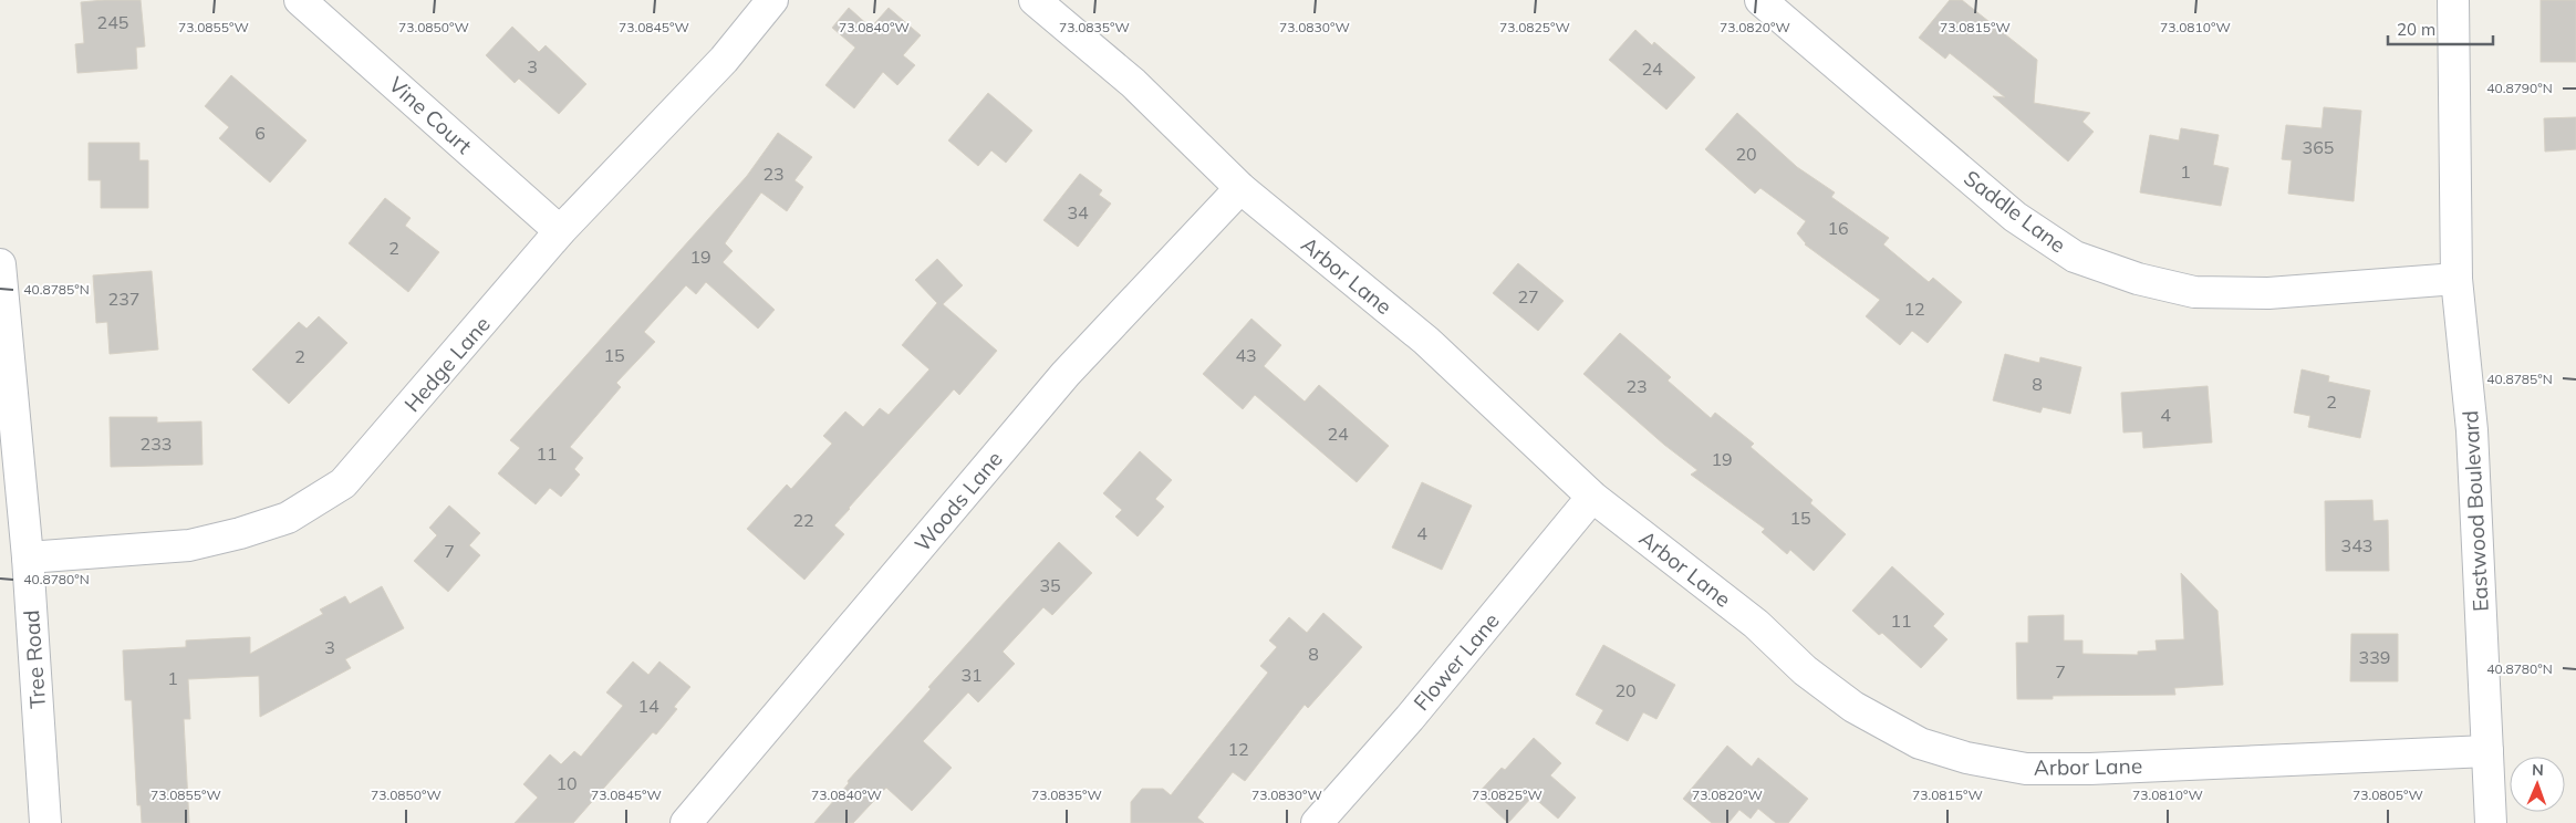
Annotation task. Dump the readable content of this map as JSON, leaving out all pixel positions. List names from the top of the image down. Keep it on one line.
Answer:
{"streets":{"street":["Vine Court","Saddle Lane","Arbor Lane","Hedge Lane","Woods Lane","Eastwood Boulevard","Tree Road","Flower Lane"]},"crossings":[["Vine Court","Hedge Lane"],["Saddle Lane","Eastwood Boulevard"],["Arbor Lane","Woods Lane"],["Arbor Lane","Eastwood Boulevard"],["Arbor Lane","Flower Lane"],["Hedge Lane","Tree Road"]],"house_numbers":["245","3","24","6","365","20","1","23","34","16","2","19","27","237","12","15","43","2","8","23","2","4","24","233","11","19","15","22","4","343","7","35","11","3","8","339","7","31","1","20","14","12","10"],"scale_bar":"20 m","north":"top","coordinates":["73.0855°W","73.0850°W","73.0845°W","73.0840°W","73.0835°W","73.0830°W","73.0825°W","73.0820°W","73.0815°W","73.0810°W","40.8790°N","40.8785°N","40.8780°N","73.0805°W"]}
